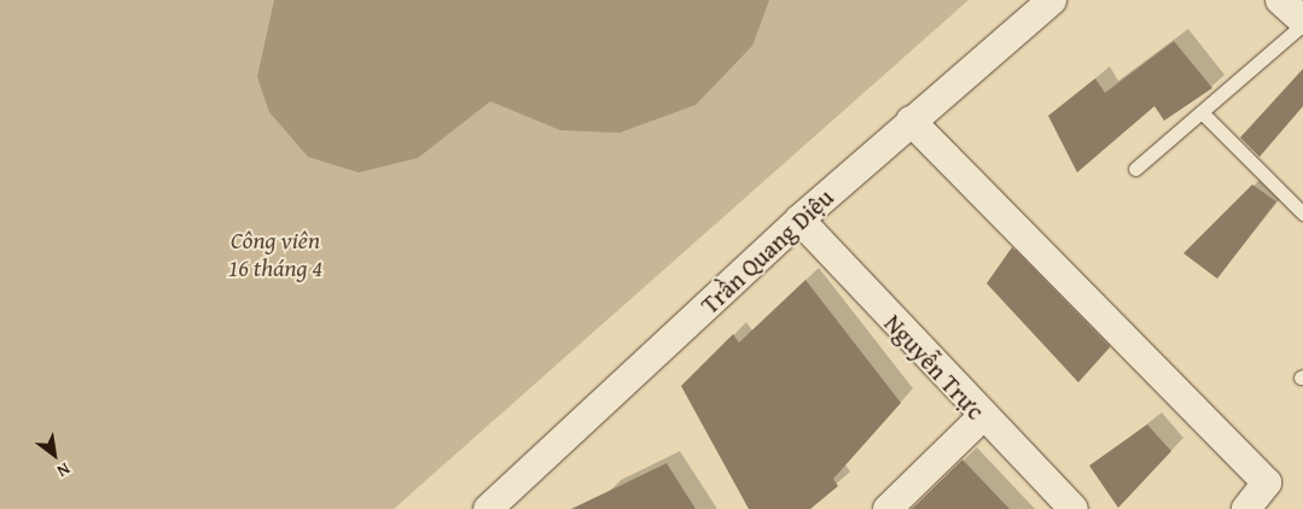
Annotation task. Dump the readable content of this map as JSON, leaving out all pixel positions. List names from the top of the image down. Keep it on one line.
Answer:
{"streets":{"street":["Trần Quang Diệu","Nguyễn Trực"]},"crossings":[["Trần Quang Diệu","Nguyễn Trực"]],"parks":["Công viên 16 tháng 4"],"north":"bottom right"}
